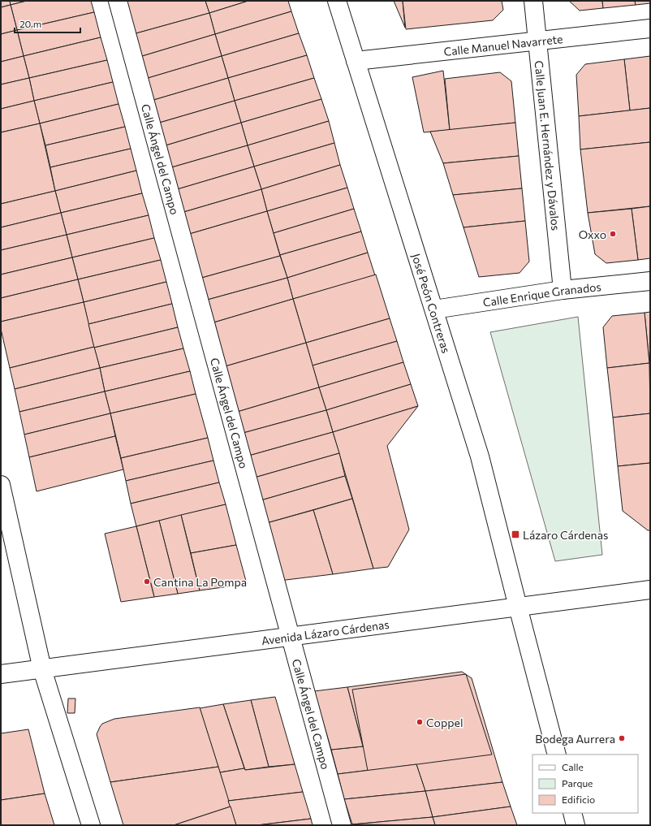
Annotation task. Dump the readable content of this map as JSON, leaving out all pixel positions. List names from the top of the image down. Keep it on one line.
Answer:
{"streets":{"street":["Calle Manuel Navarrete","Calle Juan E. Hernández y Dávalos","Calle Ángel del Campo","Calle Enrique Granados","José Peón Contreras","Avenida Lázaro Cárdenas"]},"crossings":[["Calle Manuel Navarrete","Calle Juan E. Hernández y Dávalos"],["Calle Manuel Navarrete","José Peón Contreras"],["Calle Juan E. Hernández y Dávalos","Calle Enrique Granados"],["Calle Ángel del Campo","Avenida Lázaro Cárdenas"],["Calle Enrique Granados","José Peón Contreras"],["José Peón Contreras","Avenida Lázaro Cárdenas"]],"places":{"other":["Oxxo","Cantina La Pompa","Coppel","Bodega Aurrera"],"transit":["Lázaro Cárdenas"]},"legend":["Calle","Parque","Edificio"],"scale_bar":"20 m"}
